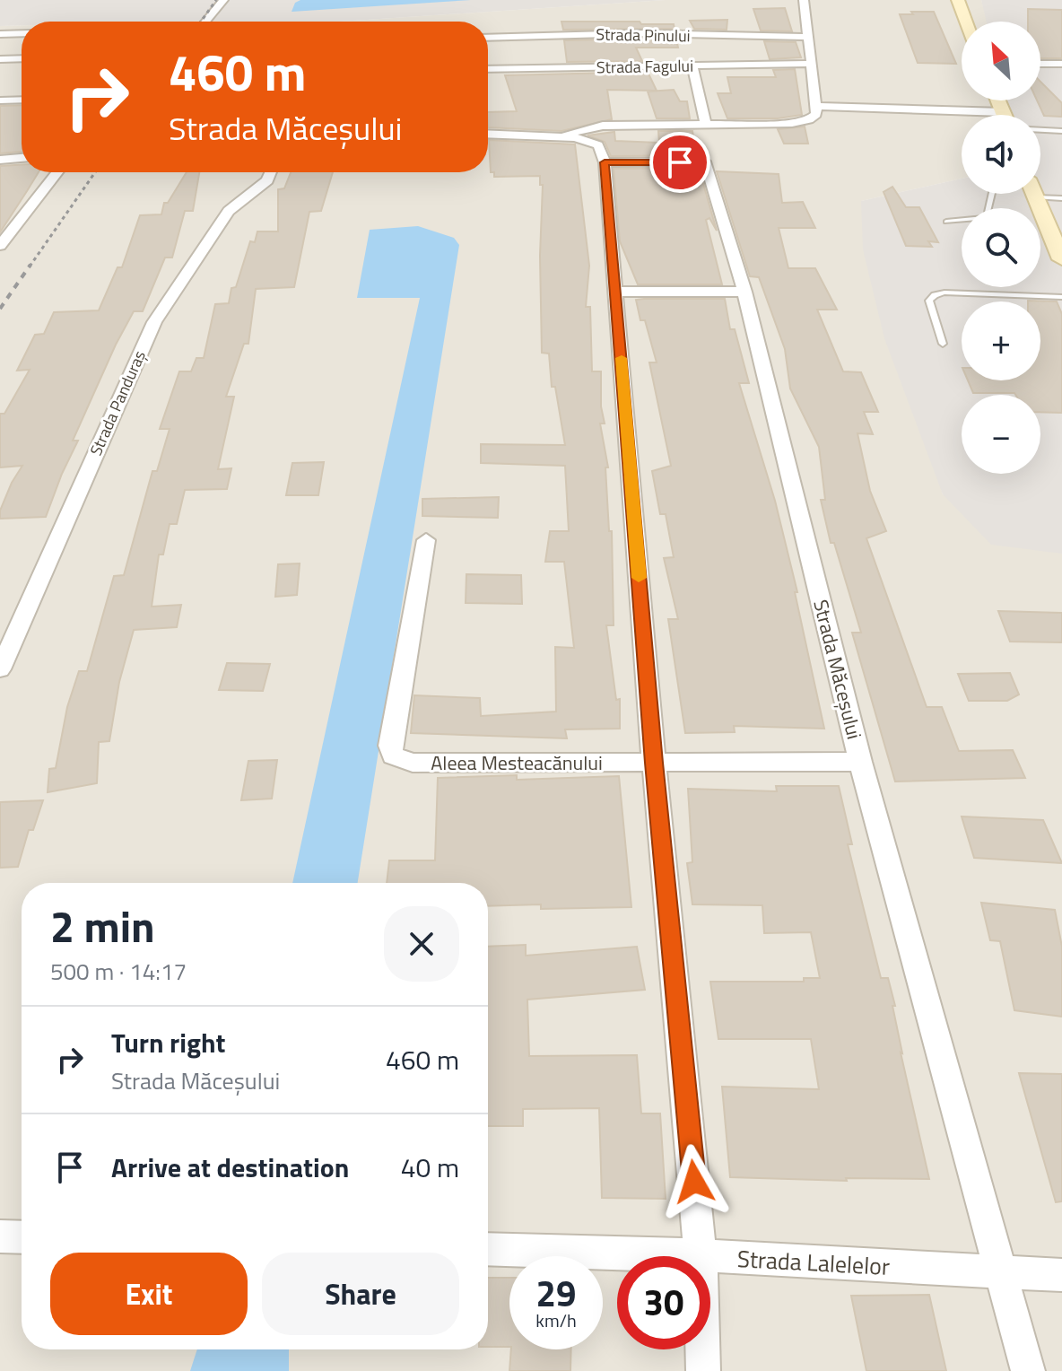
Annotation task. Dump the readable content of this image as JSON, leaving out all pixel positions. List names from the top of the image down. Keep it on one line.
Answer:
{"streets":{"street":["Strada Pinului","Strada Fagului","Strada Panduraș","Strada Măceșului","Aleea Mesteacănului","Strada Lalelelor"]},"crossings":[["Strada Măceșului","Aleea Mesteacănului"],["Strada Măceșului","Strada Lalelelor"]],"north":"top left","page":{"map_buttons":["+","−"],"turn":["460 m","Strada Măceșului"],"heading":["2 min","500 m · 14:17"],"list":[{"name":"Turn right","note":"Strada Măceșului","value":"460 m"},{"name":"Arrive at destination","value":"40 m"}],"buttons":["Exit","Share"],"speed":"29 km/h","limit":"30"}}
